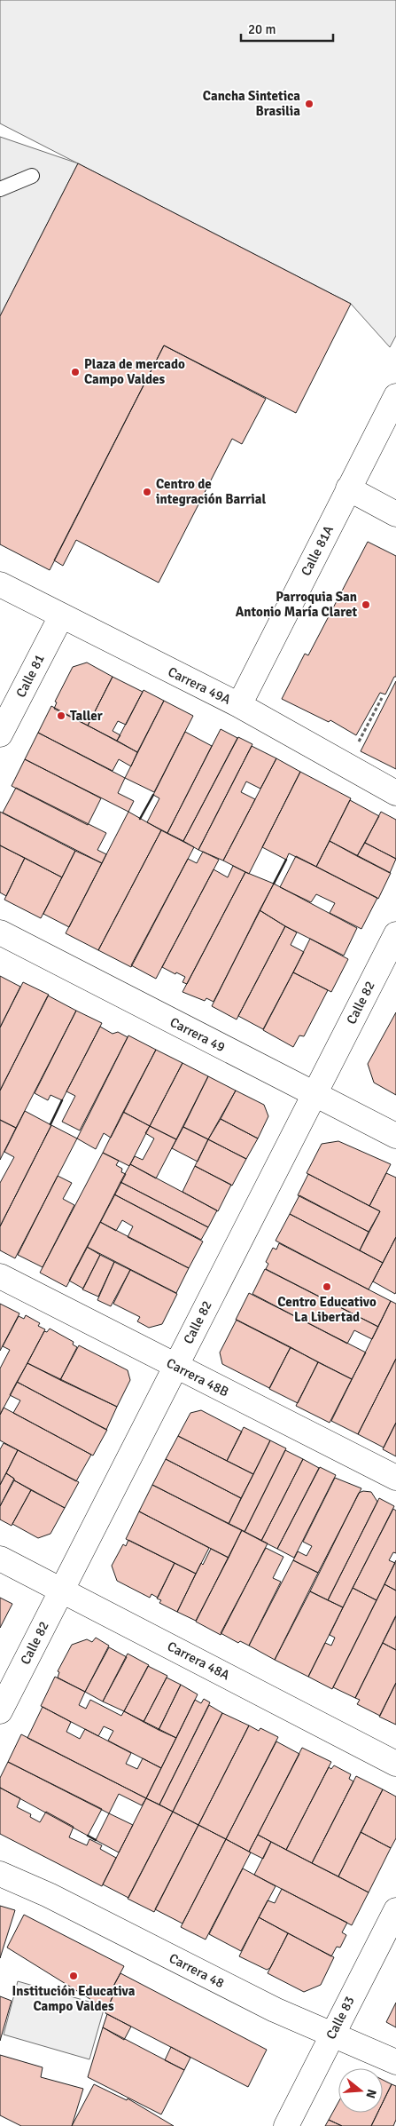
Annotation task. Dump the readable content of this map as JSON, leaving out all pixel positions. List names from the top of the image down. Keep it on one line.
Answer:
{"streets":{"street":["Calle 81A","Calle 81","Carrera 49A","Calle 82","Carrera 49","Carrera 48B","Carrera 48A","Carrera 48","Calle 83"]},"crossings":[["Calle 81A","Carrera 49A"],["Calle 81","Carrera 49A"],["Calle 82","Carrera 49"],["Calle 82","Carrera 48B"],["Calle 82","Carrera 48A"],["Carrera 48","Calle 83"]],"places":["Cancha Sintetica Brasilia","Plaza de mercado Campo Valdes","Centro de integración Barrial","Parroquia San Antonio María Claret","Taller","Centro Educativo La Libertad","Institución Educativa Campo Valdes"],"scale_bar":"20 m","north":"right"}
